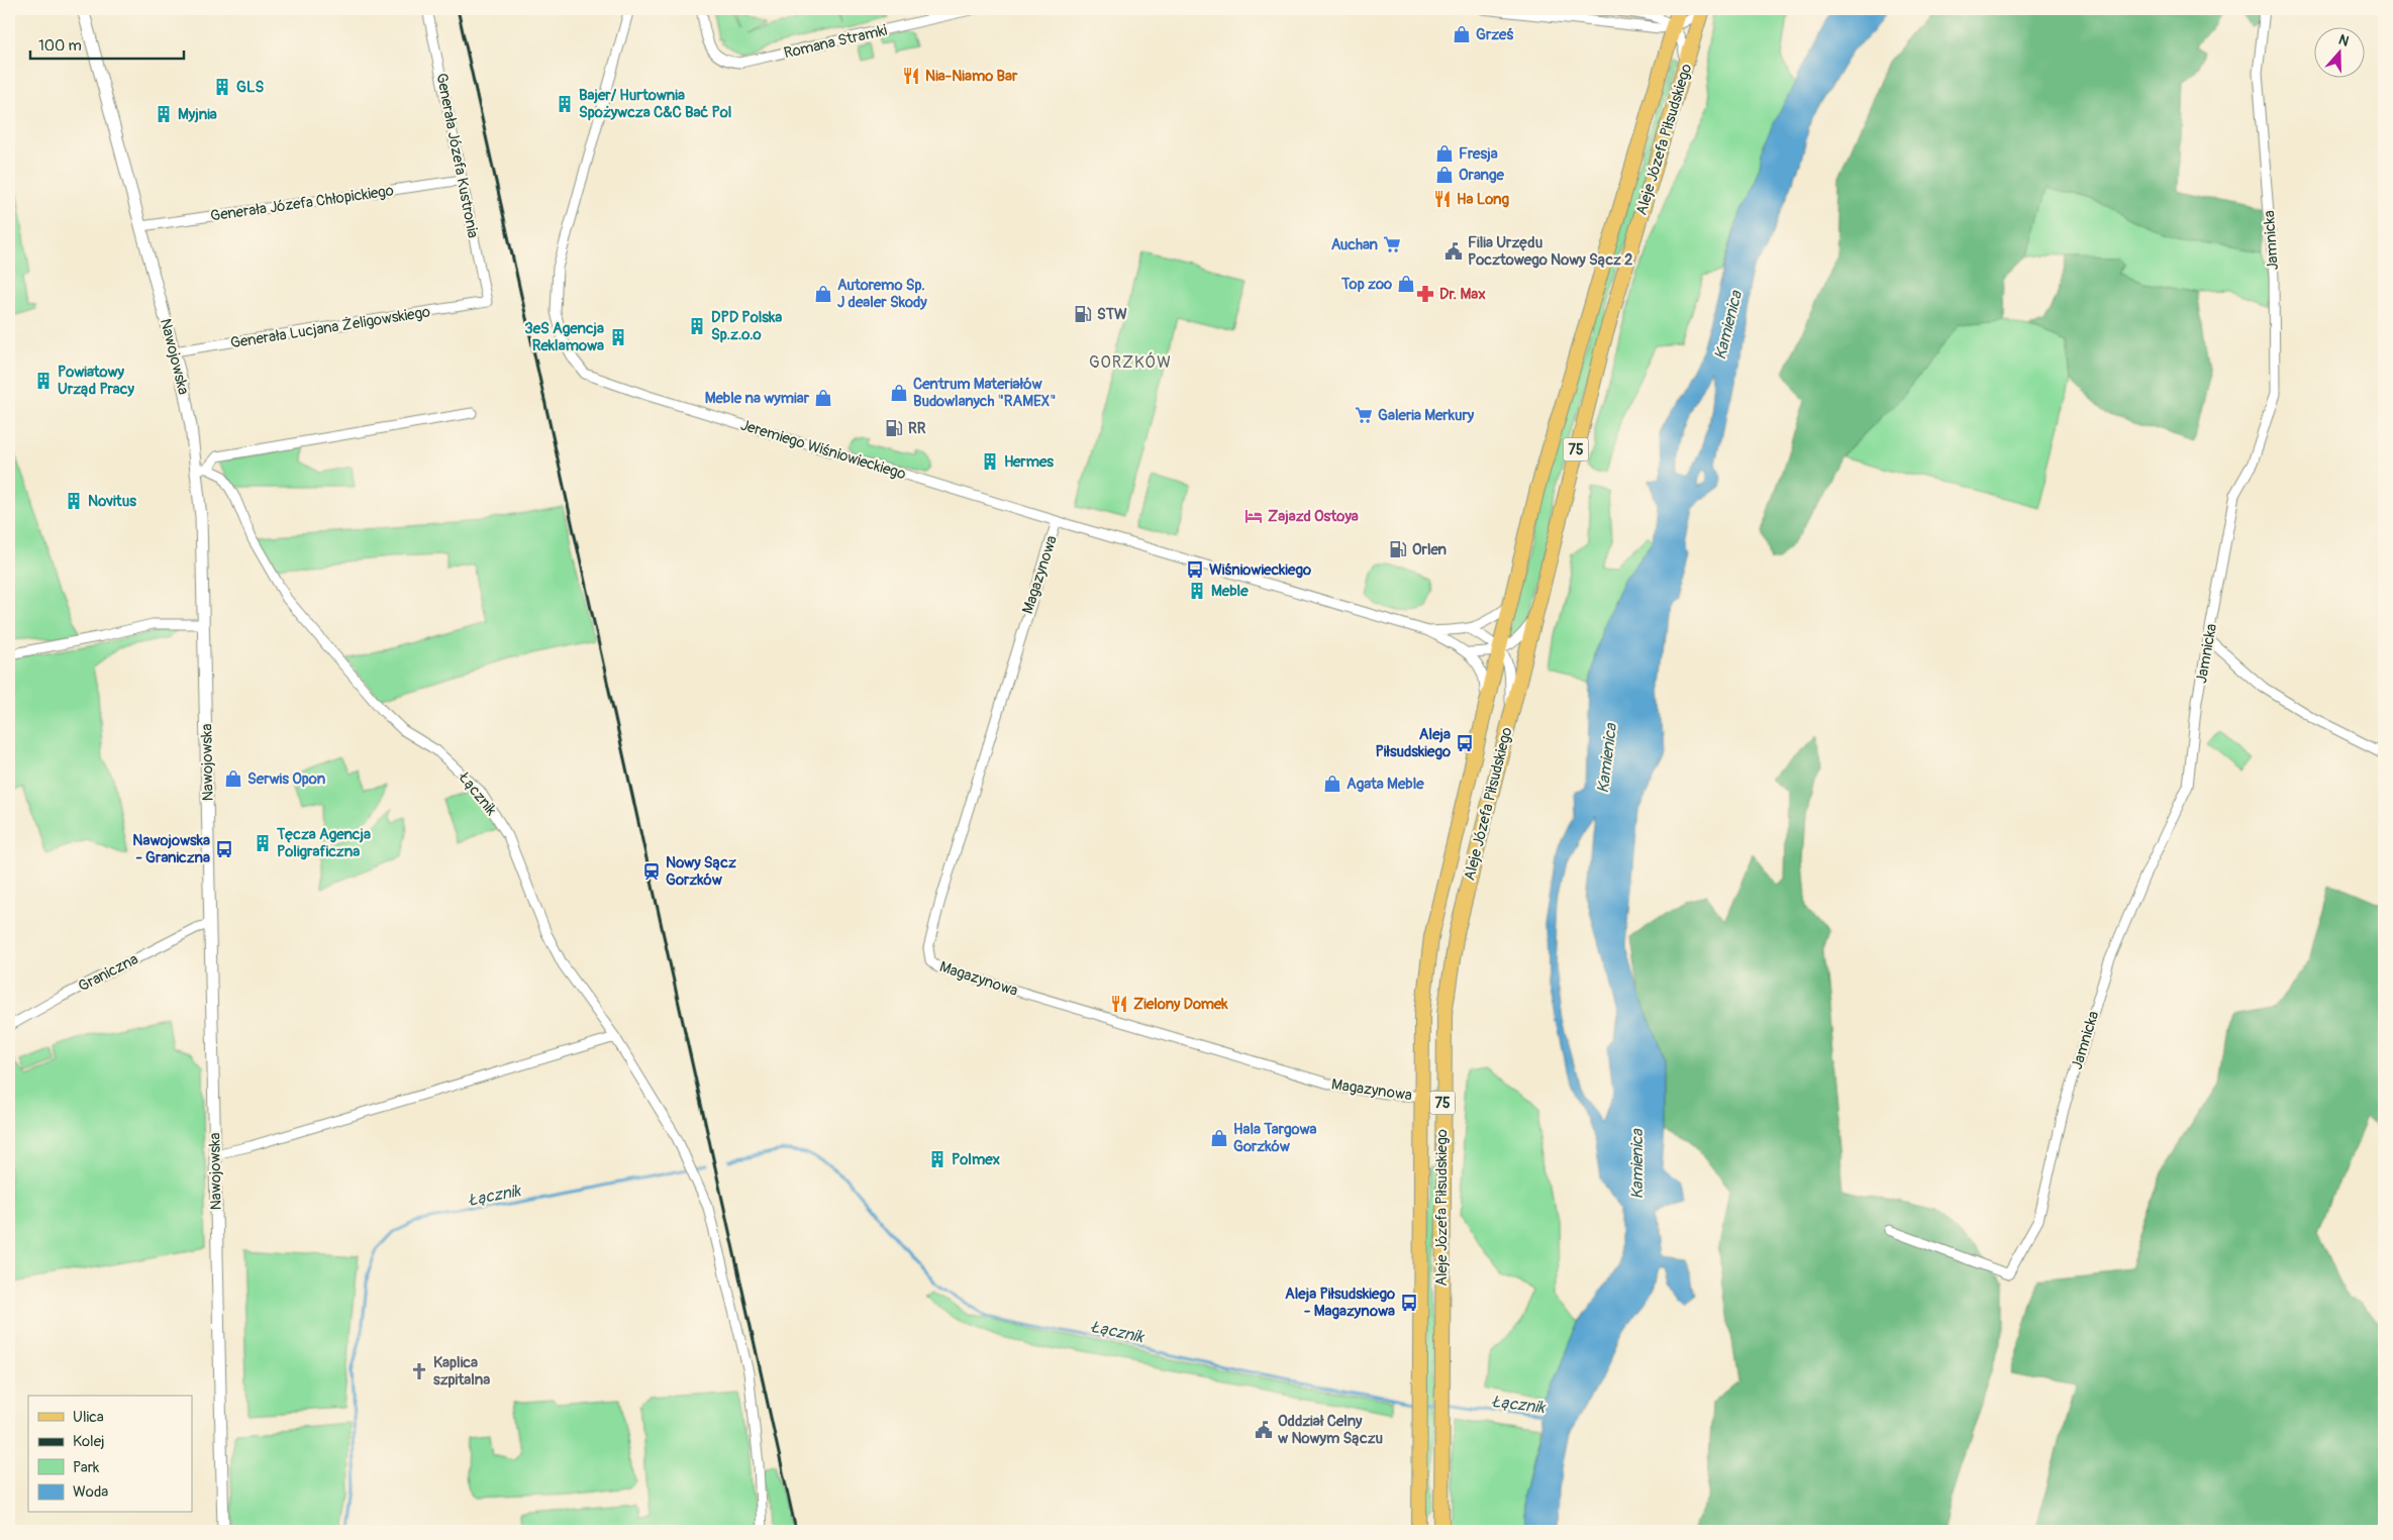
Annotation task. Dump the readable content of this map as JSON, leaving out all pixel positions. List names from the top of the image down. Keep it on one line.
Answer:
{"streets":{"main road":["Aleje Józefa Piłsudskiego","75"],"street":["Romana Stramki","Generała Józefa Kustronia","Generała Józefa Chłopickiego","Jamnicka","Generała Lucjana Żeligowskiego","Nawojowska","Jeremiego Wiśniowieckiego","Magazynowa","Łącznik","Graniczna"]},"crossings":[["Aleje Józefa Piłsudskiego","Jeremiego Wiśniowieckiego"],["Aleje Józefa Piłsudskiego","Magazynowa"],["Generała Józefa Kustronia","Generała Józefa Chłopickiego"],["Generała Józefa Kustronia","Generała Lucjana Żeligowskiego"],["Generała Józefa Chłopickiego","Nawojowska"],["Generała Lucjana Żeligowskiego","Nawojowska"],["Nawojowska","Łącznik"],["Nawojowska","Graniczna"],["Jeremiego Wiśniowieckiego","Magazynowa"]],"districts":["GORZKÓW"],"water":["Kamienica","Łącznik"],"places":{"shop":["Grześ","Fresja","Orange","Top zoo","Autoremo Sp. J dealer Skody","Centrum Materiałów Budowlanych \"RAMEX\"","Meble na wymiar","Serwis Opon","Agata Meble","Hala Targowa Gorzków"],"restaurant":["Nia-Niamo Bar","Ha Long","Zielony Domek"],"building":["GLS","Bajer/ Hurtownia Spożywcza C&C Bać Pol","Myjnia","DPD Polska Sp.z.o.o","3eS Agencja Reklamowa","Powiatowy Urząd Pracy","Hermes","Novitus","Meble","Tęcza Agencja Poligraficzna","Polmex"],"supermarket":["Auchan","Galeria Merkury"],"public building":["Filia Urzędu Pocztowego Nowy Sącz 2","Oddział Celny w Nowym Sączu"],"pharmacy":["Dr. Max"],"fuel station":["STW","RR","Orlen"],"hotel":["Zajazd Ostoya"],"bus stop":["Wiśniowieckiego","Aleja Piłsudskiego","Nawojowska - Graniczna","Aleja Piłsudskiego - Magazynowa"],"station":["Nowy Sącz Gorzków"],"church":["Kaplica szpitalna"]},"legend":["Ulica","Kolej","Park","Woda"],"scale_bar":"100 m","north":"top"}
